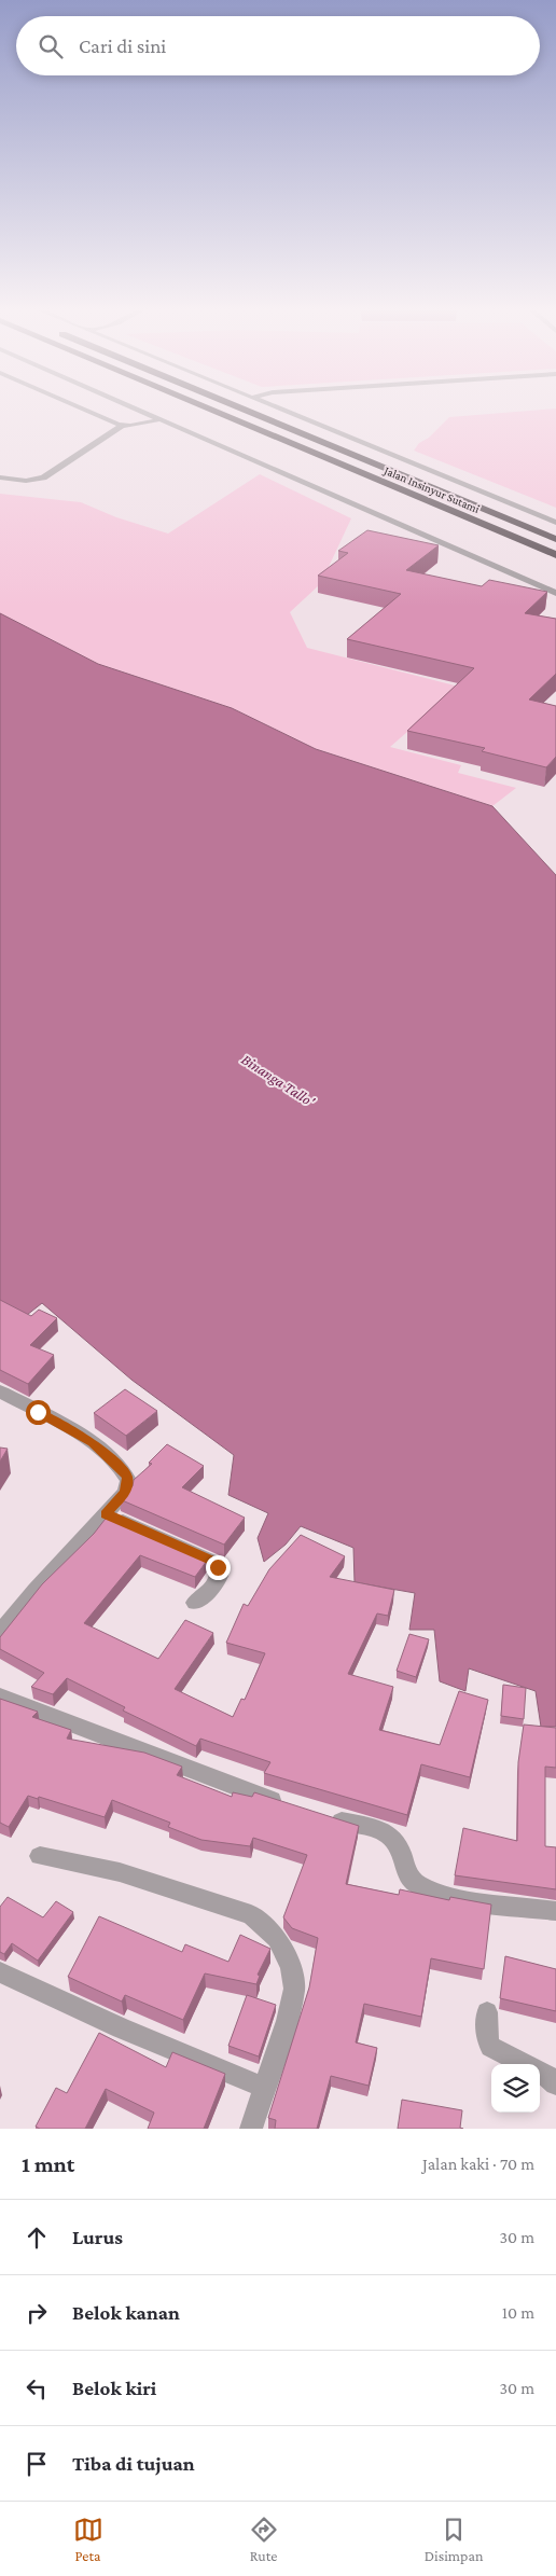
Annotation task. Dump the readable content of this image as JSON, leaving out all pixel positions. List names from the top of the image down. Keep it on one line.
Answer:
{"streets":{"highway":["Jalan Insinyur Sutami"]},"water":["Binanga Tallo'"],"page":{"search":"Cari di sini","heading":["1 mnt","Jalan kaki · 70 m"],"list":[["Lurus","30 m"],["Belok kanan","10 m"],["Belok kiri","30 m"],"Tiba di tujuan"],"nav":["Peta","Rute","Disimpan"]}}
